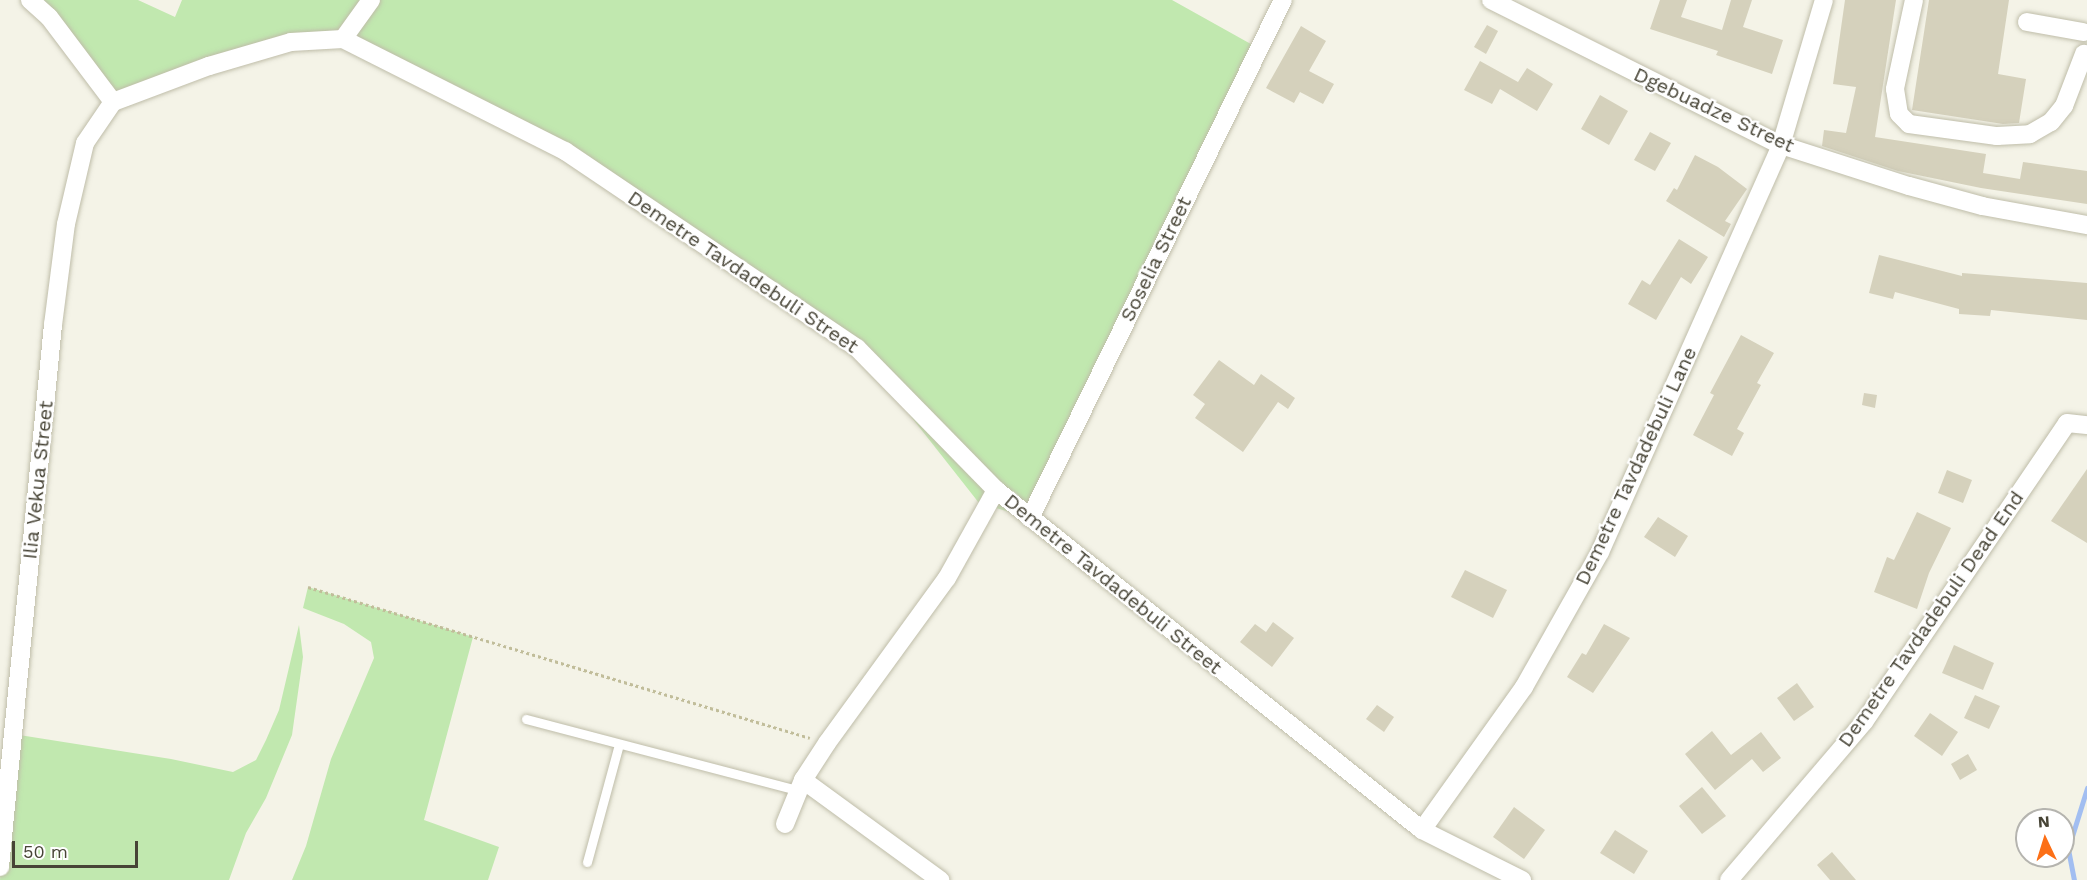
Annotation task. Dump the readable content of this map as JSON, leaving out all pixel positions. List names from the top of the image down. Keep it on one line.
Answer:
{"streets":{"street":["Dgebuadze Street","Soselia Street","Demetre Tavdadebuli Street","Demetre Tavdadebuli Lane","Ilia Vekua Street","Demetre Tavdadebuli Dead End"]},"crossings":[["Dgebuadze Street","Demetre Tavdadebuli Lane"],["Soselia Street","Demetre Tavdadebuli Street"],["Demetre Tavdadebuli Street","Demetre Tavdadebuli Lane"]],"scale_bar":"50 m","north":"top"}
